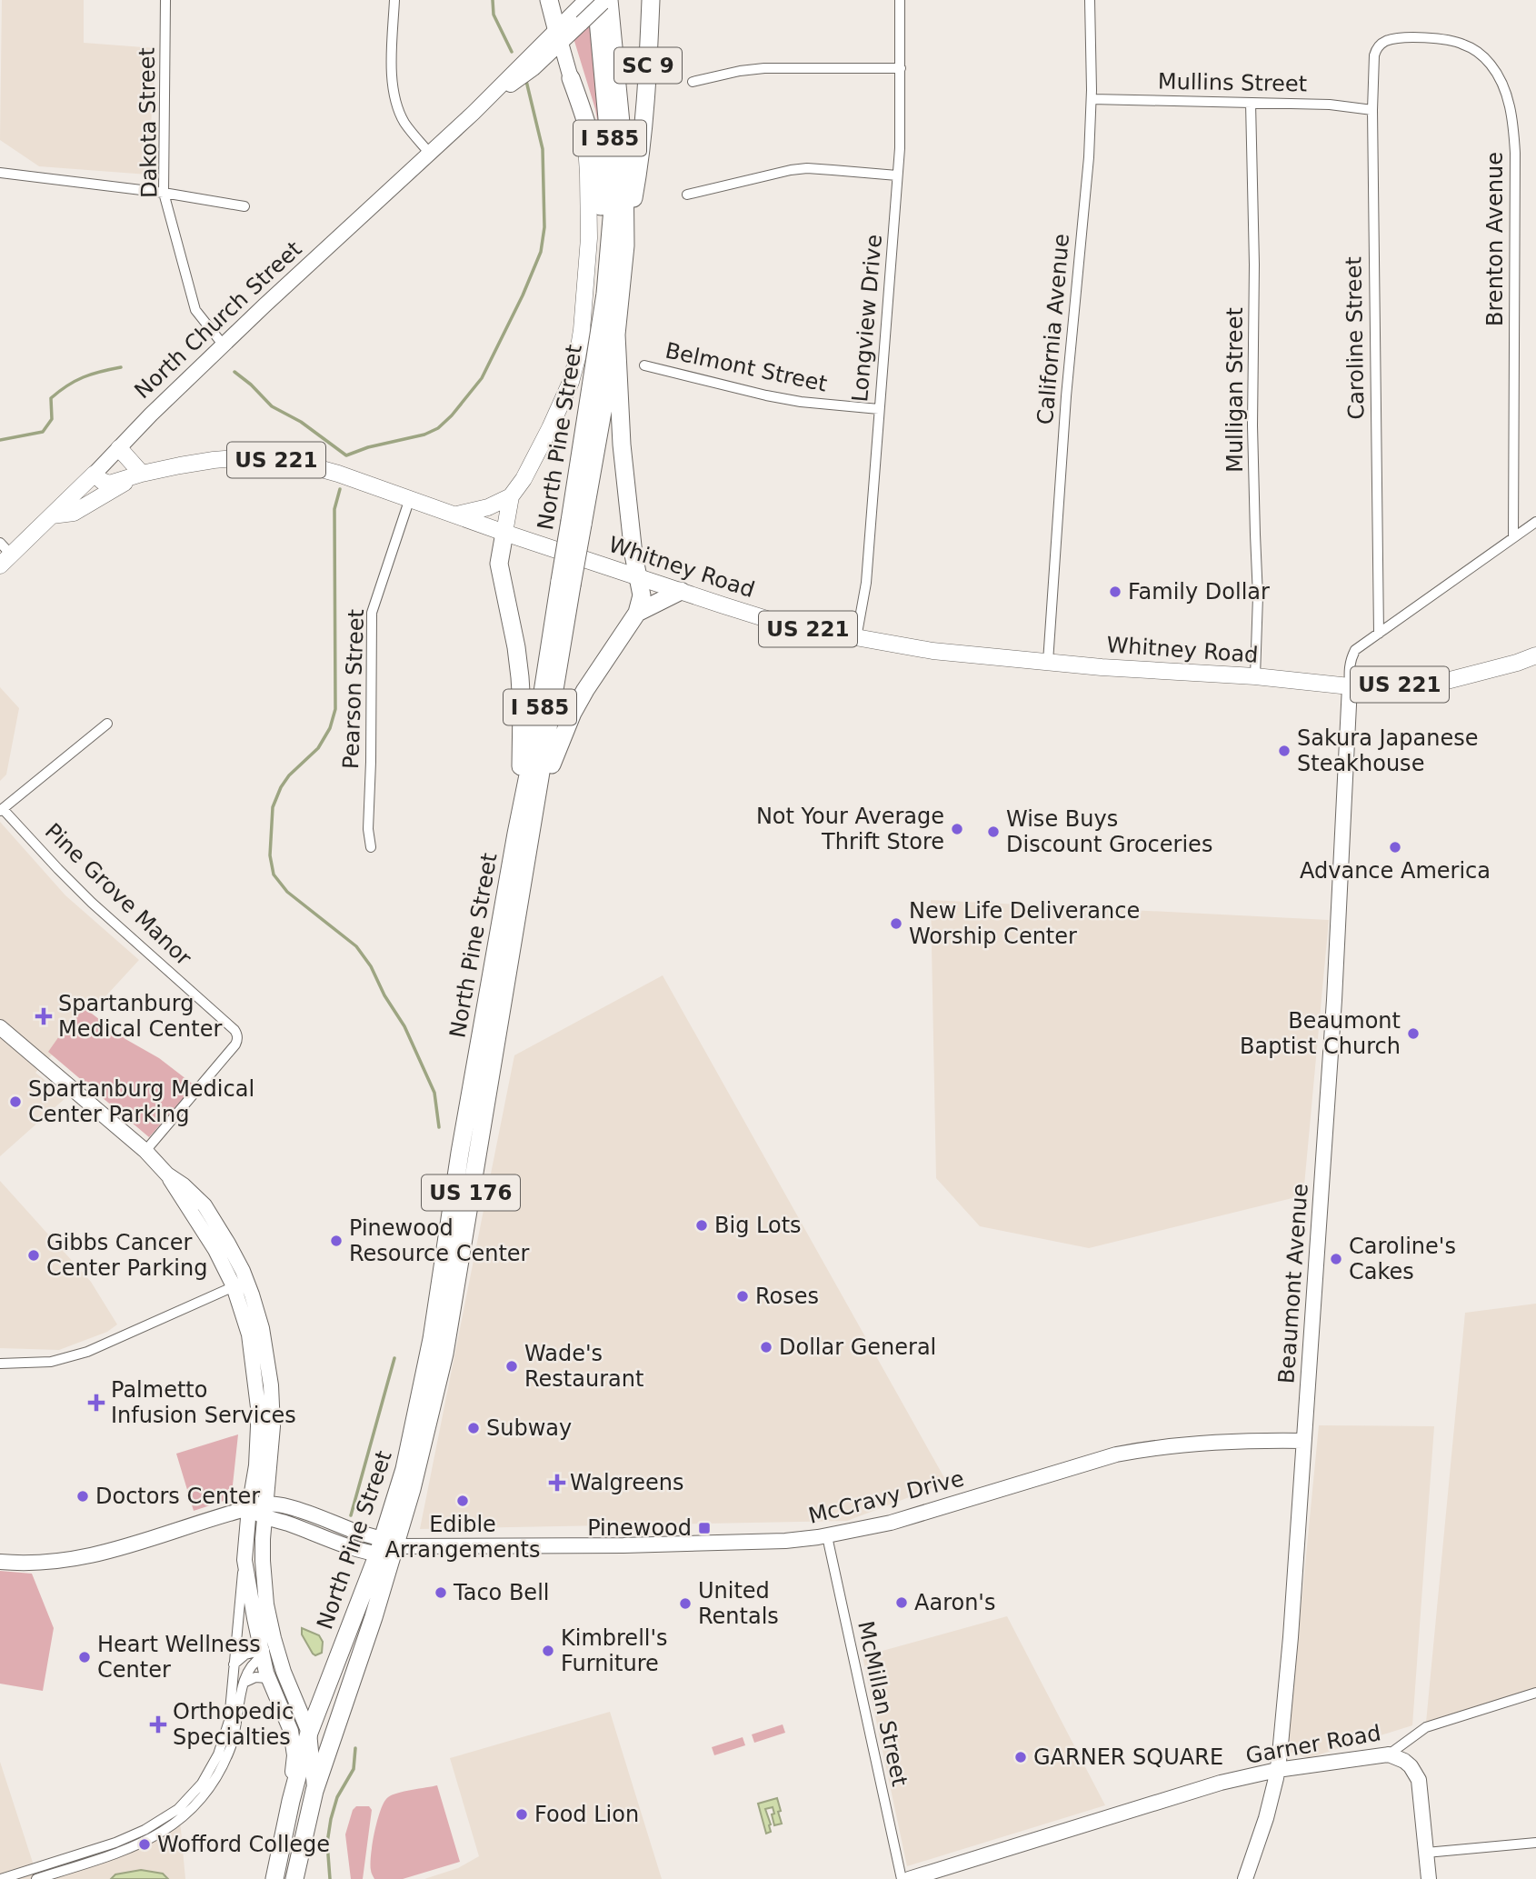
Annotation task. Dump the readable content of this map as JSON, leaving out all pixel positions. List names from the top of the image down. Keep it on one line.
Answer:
{"streets":{"highway":["SC 9","I 585","North Pine Street","US 176"],"main road":["North Church Street","US 221","Whitney Road"],"street":["Mullins Street","Dakota Street","Brenton Avenue","Longview Drive","California Avenue","Caroline Street","Belmont Street","Mulligan Street","Pearson Street","Pine Grove Manor","Beaumont Avenue","McCravy Drive","McMillan Street","Garner Road"]},"crossings":[["SC 9","North Pine Street"],["Mullins Street","California Avenue"],["Mullins Street","Caroline Street"],["Mullins Street","Mulligan Street"],["Dakota Street","North Church Street"],["Brenton Avenue","Caroline Street"],["Longview Drive","Belmont Street"],["Longview Drive","Whitney Road"],["North Church Street","North Pine Street"],["North Church Street","Whitney Road"],["California Avenue","Whitney Road"],["Mulligan Street","Whitney Road"],["North Pine Street","McCravy Drive"],["US 221","Whitney Road"],["US 221","Beaumont Avenue"],["Whitney Road","Pearson Street"],["Whitney Road","Beaumont Avenue"],["Beaumont Avenue","McCravy Drive"],["Beaumont Avenue","Garner Road"],["McCravy Drive","McMillan Street"]],"places":{"other":["Family Dollar","Sakura Japanese Steakhouse","Not Your Average Thrift Store","Wise Buys Discount Groceries","Advance America","New Life Deliverance Worship Center","Beaumont Baptist Church","Spartanburg Medical Center Parking","Big Lots","Pinewood Resource Center","Gibbs Cancer Center Parking","Caroline's Cakes","Roses","Dollar General","Wade's Restaurant","Subway","Doctors Center","Edible Arrangements","Taco Bell","Aaron's","United Rentals","Kimbrell's Furniture","Heart Wellness Center","GARNER SQUARE","Food Lion","Wofford College"],"health":["Spartanburg Medical Center","Palmetto Infusion Services","Walgreens","Orthopedic Specialties"],"transit":["Pinewood"]}}
